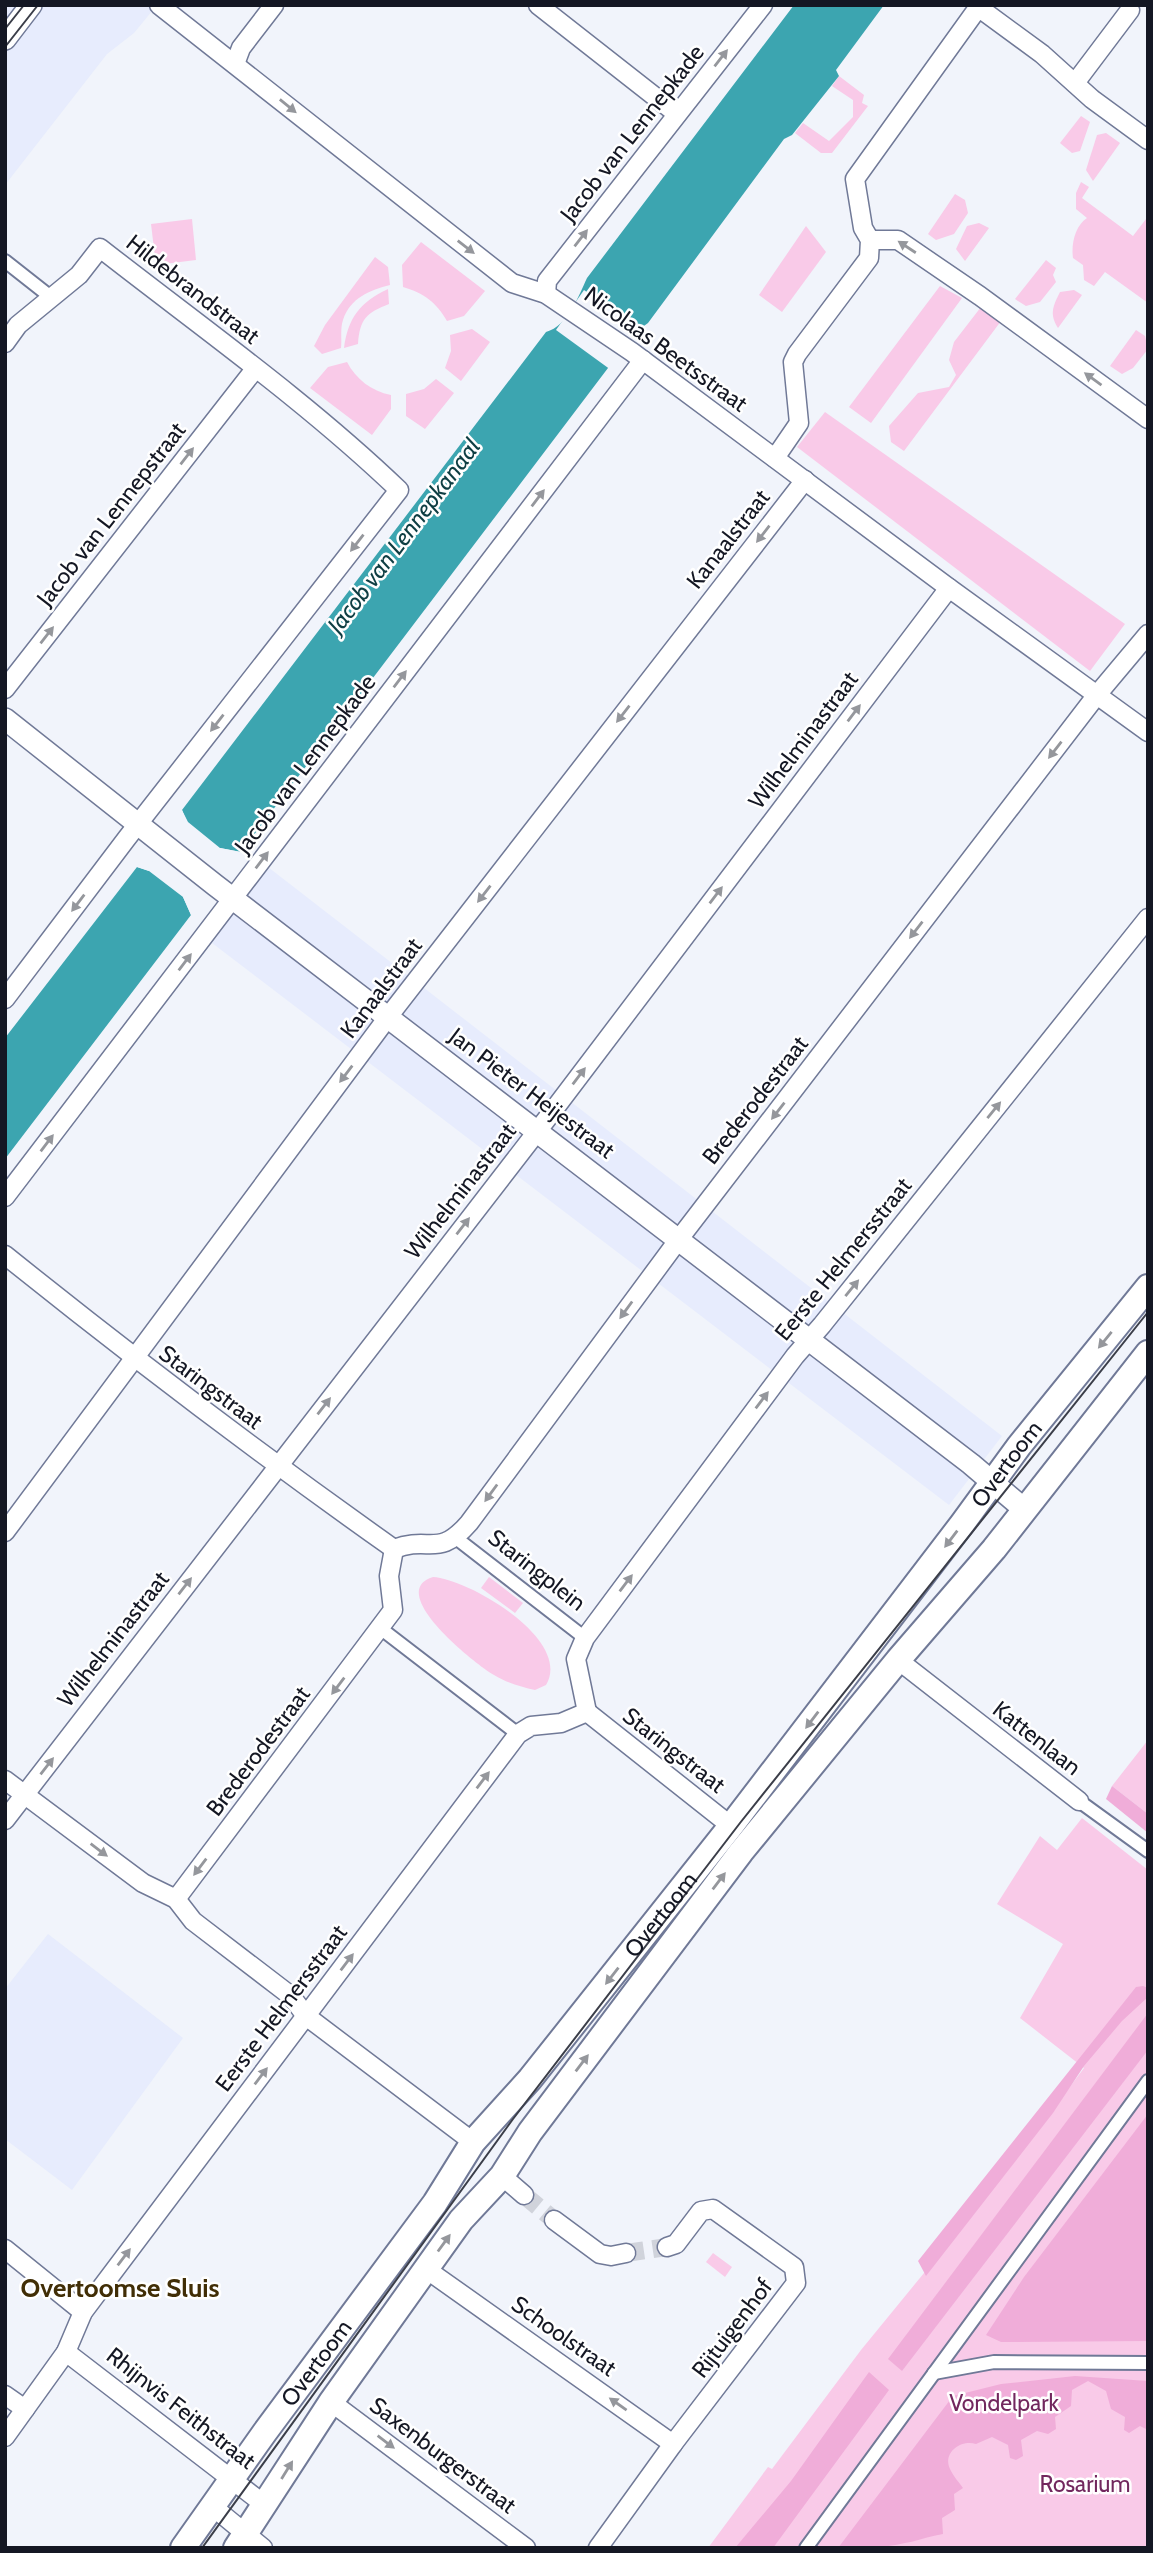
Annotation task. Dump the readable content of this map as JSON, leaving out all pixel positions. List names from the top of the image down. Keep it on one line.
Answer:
{"streets":{"main road":["Overtoom"],"street":["Jacob van Lennepkade","Hildebrandstraat","Nicolaas Beetsstraat","Jacob van Lennepstraat","Kanaalstraat","Wilhelminastraat","Jan Pieter Heijestraat","Brederodestraat","Eerste Helmersstraat","Staringstraat","Staringplein","Kattenlaan","Rijtuigenhof","Schoolstraat","Rhijnvis Feithstraat","Saxenburgerstraat"]},"crossings":[["Jacob van Lennepkade","Nicolaas Beetsstraat"],["Jacob van Lennepkade","Jan Pieter Heijestraat"],["Hildebrandstraat","Jacob van Lennepstraat"],["Hildebrandstraat","Jan Pieter Heijestraat"],["Nicolaas Beetsstraat","Kanaalstraat"],["Nicolaas Beetsstraat","Wilhelminastraat"],["Nicolaas Beetsstraat","Brederodestraat"],["Kanaalstraat","Jan Pieter Heijestraat"],["Kanaalstraat","Staringstraat"],["Wilhelminastraat","Jan Pieter Heijestraat"],["Wilhelminastraat","Staringstraat"],["Jan Pieter Heijestraat","Brederodestraat"],["Jan Pieter Heijestraat","Eerste Helmersstraat"],["Jan Pieter Heijestraat","Overtoom"],["Brederodestraat","Staringplein"],["Eerste Helmersstraat","Staringplein"],["Eerste Helmersstraat","Rhijnvis Feithstraat"],["Staringstraat","Overtoom"],["Staringstraat","Staringplein"],["Overtoom","Kattenlaan"],["Overtoom","Schoolstraat"],["Overtoom","Rhijnvis Feithstraat"],["Overtoom","Saxenburgerstraat"],["Rijtuigenhof","Schoolstraat"]],"one_way":["Jacob van Lennepkade","Jacob van Lennepstraat","Kanaalstraat","Wilhelminastraat","Brederodestraat","Eerste Helmersstraat","Saxenburgerstraat"],"districts":["Overtoomse Sluis"],"water":["Jacob van Lennepkanaal"],"parks":["Vondelpark","Rosarium"]}
